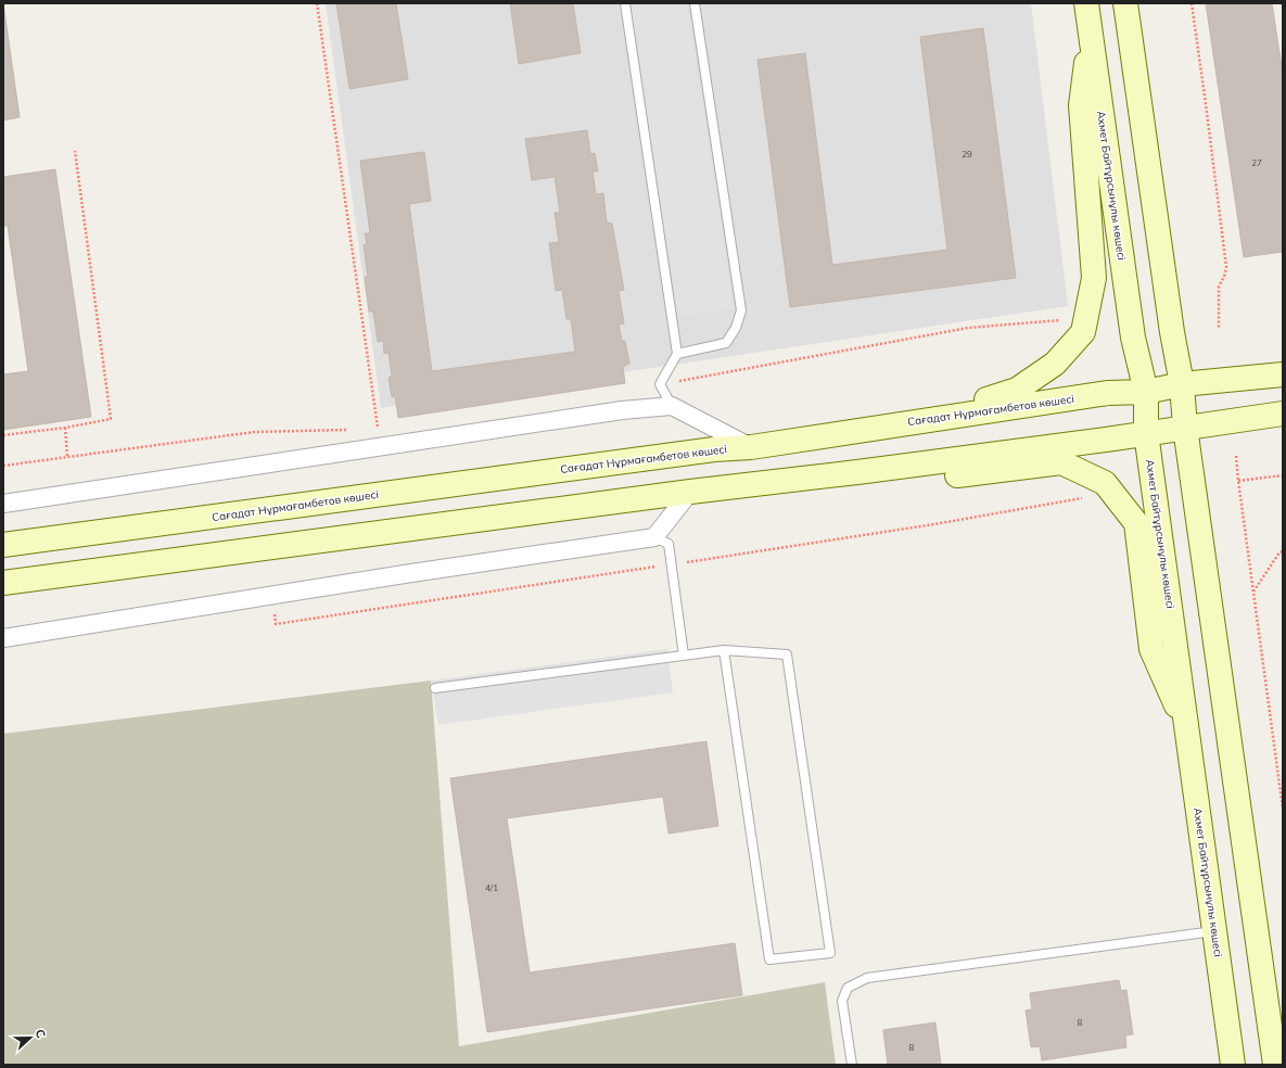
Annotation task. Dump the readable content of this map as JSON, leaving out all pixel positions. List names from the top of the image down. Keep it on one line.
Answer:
{"streets":{"street":["Ахмет Байтұрсынұлы көшесі","Сағадат Нұрмағамбетов көшесі"]},"crossings":[["Ахмет Байтұрсынұлы көшесі","Сағадат Нұрмағамбетов көшесі"]],"house_numbers":["29","27","4/1","8","8"],"north":"right"}
